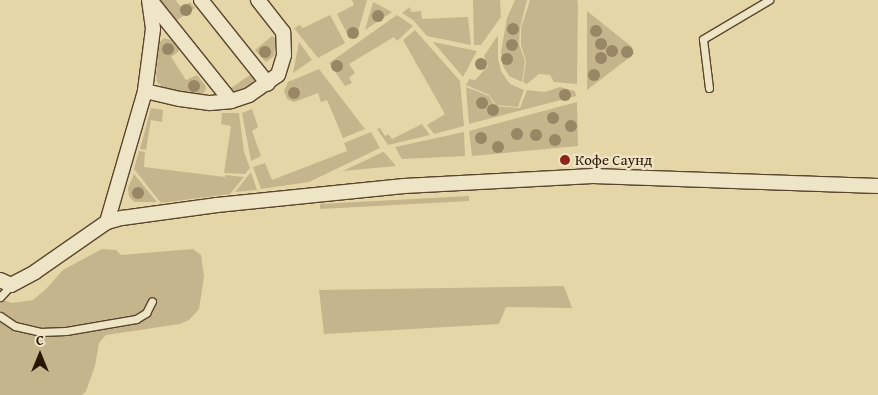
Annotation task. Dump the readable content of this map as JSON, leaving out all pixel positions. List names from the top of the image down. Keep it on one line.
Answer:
{"places":["Кофе Саунд"],"north":"top"}
